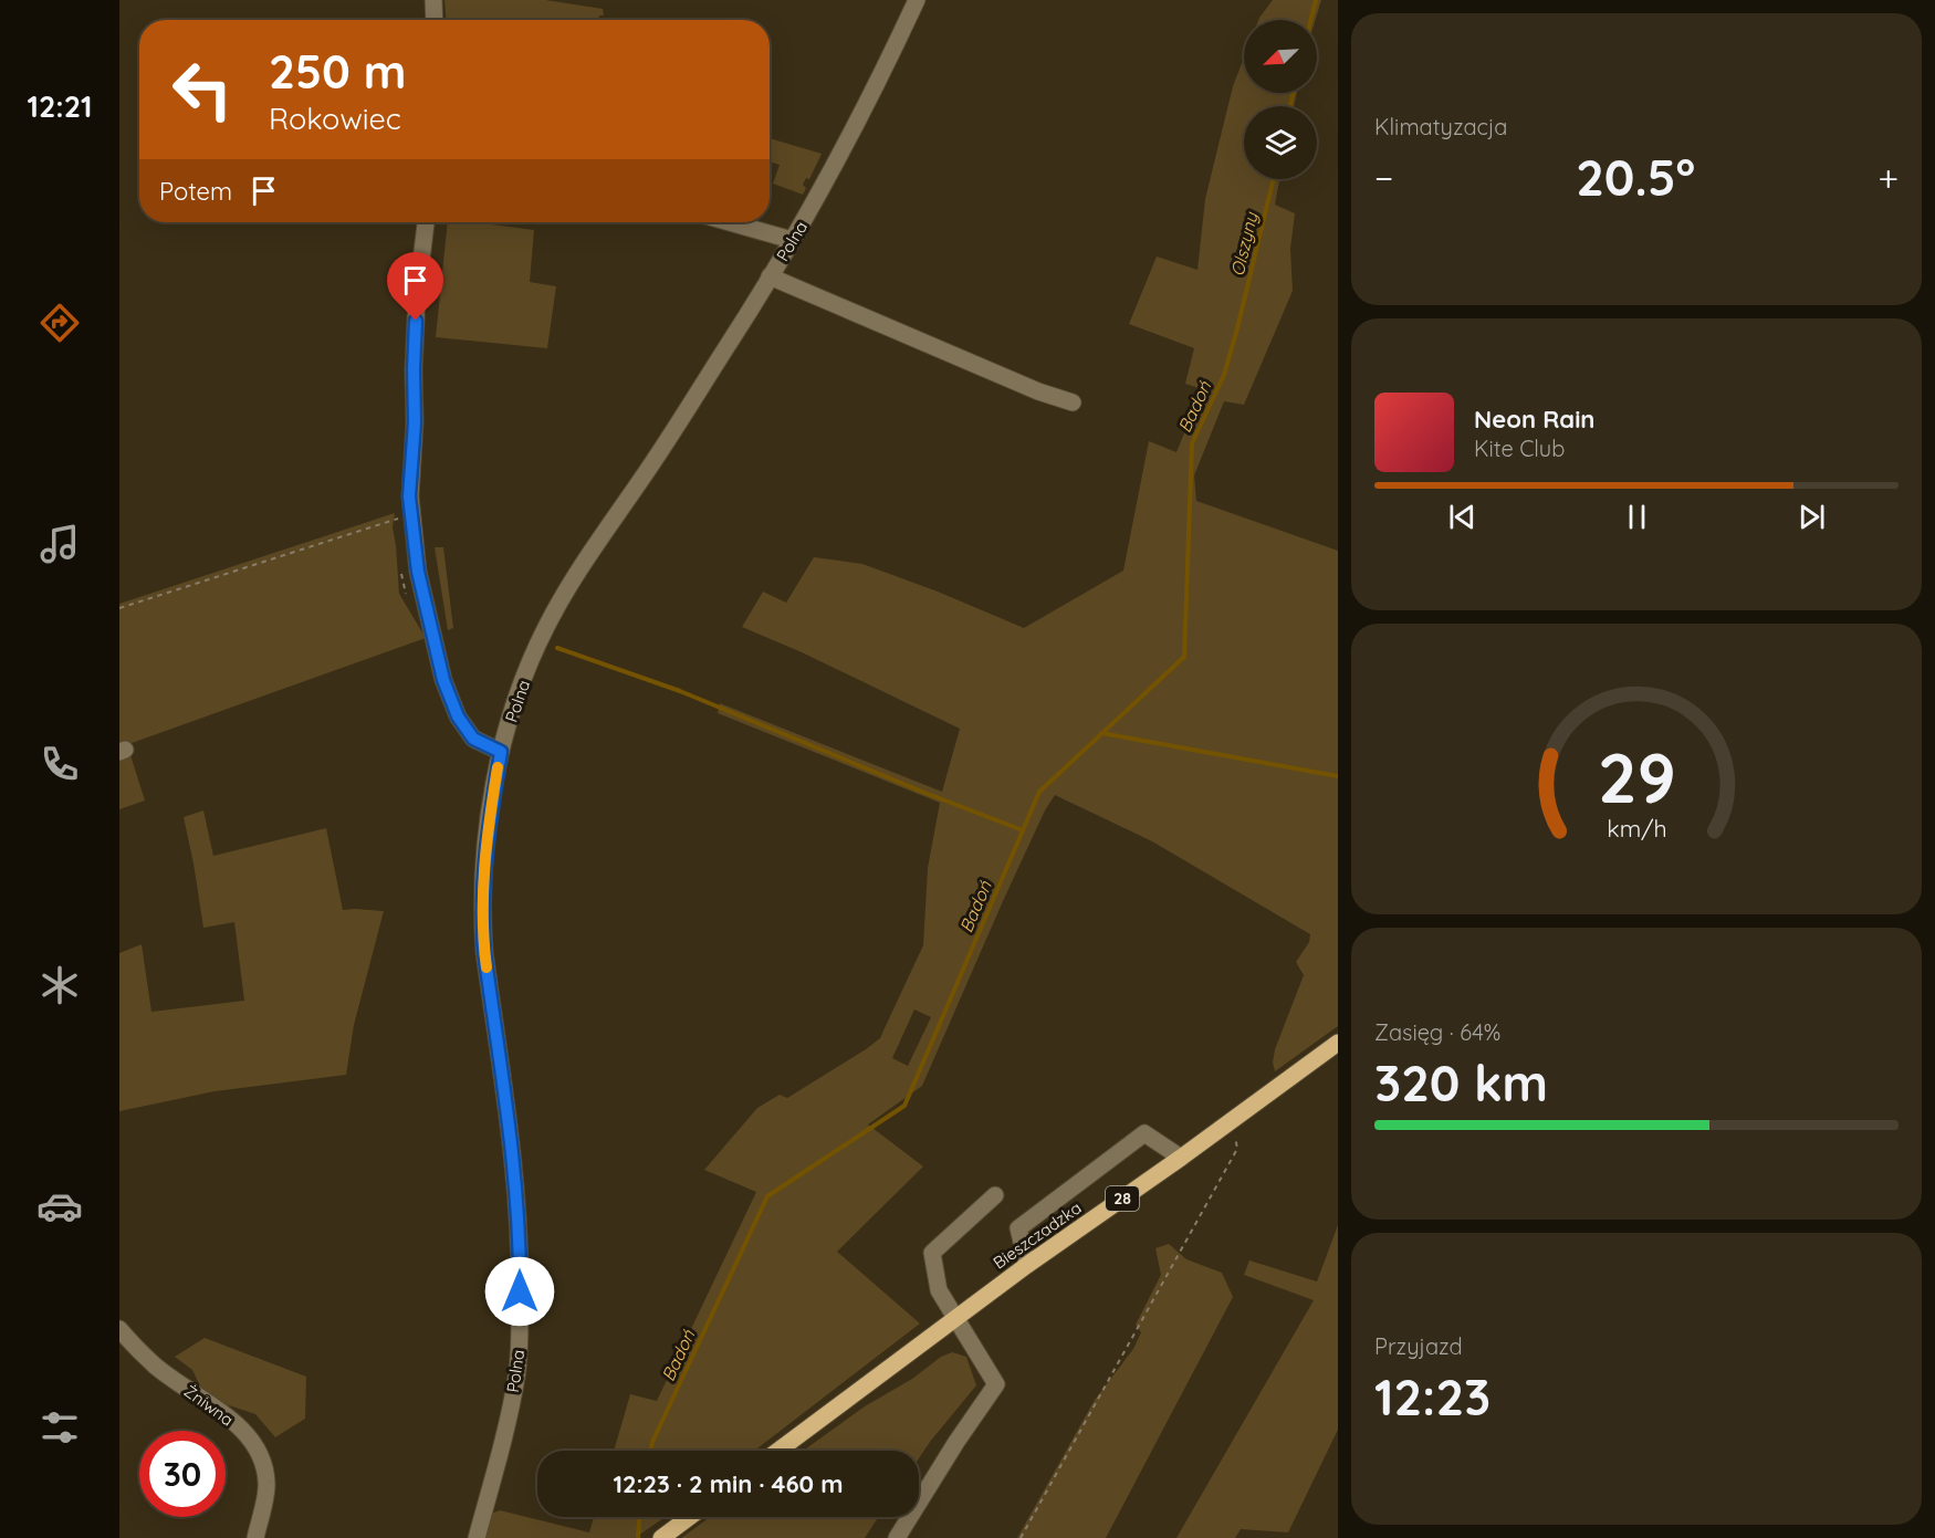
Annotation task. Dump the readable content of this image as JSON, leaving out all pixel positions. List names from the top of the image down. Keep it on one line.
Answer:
{"streets":{"main road":["28","Bieszczadzka"],"street":["Polna","Żniwna"]},"water":["Olszyny","Badoń"],"north":"bottom left","page":{"tabs":"12:21","tile":["Klimatyzacja",["Zasięg · 64%","320 km"],["Przyjazd","12:23"]],"turn":["250 m","Rokowiec"],"heat":["−","20.5°","+"],"then":"Potem","song":["Neon Rain","Kite Club"],"limit":"30","trip":"12:23 · 2 min · 460 m","gauge":["29","km/h"]}}
